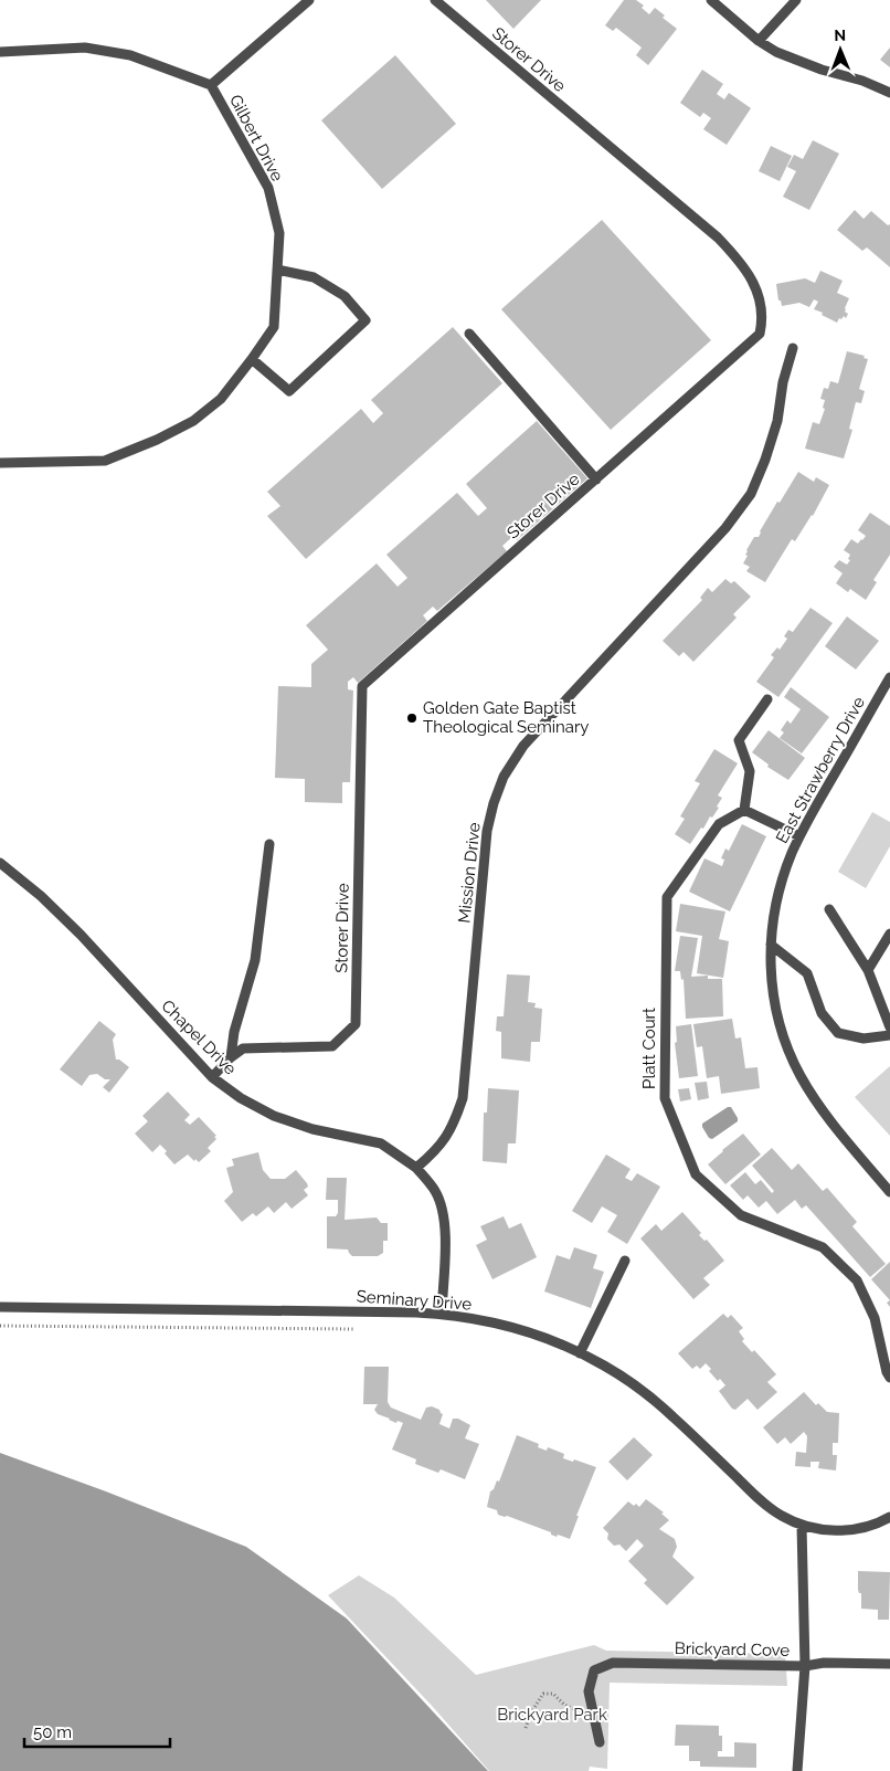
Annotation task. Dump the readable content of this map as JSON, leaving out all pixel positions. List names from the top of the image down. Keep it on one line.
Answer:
{"streets":{"street":["Storer Drive","Gilbert Drive","East Strawberry Drive","Mission Drive","Chapel Drive","Platt Court","Seminary Drive","Brickyard Cove"]},"crossings":[["Storer Drive","Chapel Drive"],["Mission Drive","Chapel Drive"],["Seminary Drive","Brickyard Cove"]],"parks":["Brickyard Park"],"places":["Golden Gate Baptist Theological Seminary"],"scale_bar":"50 m","north":"top"}
